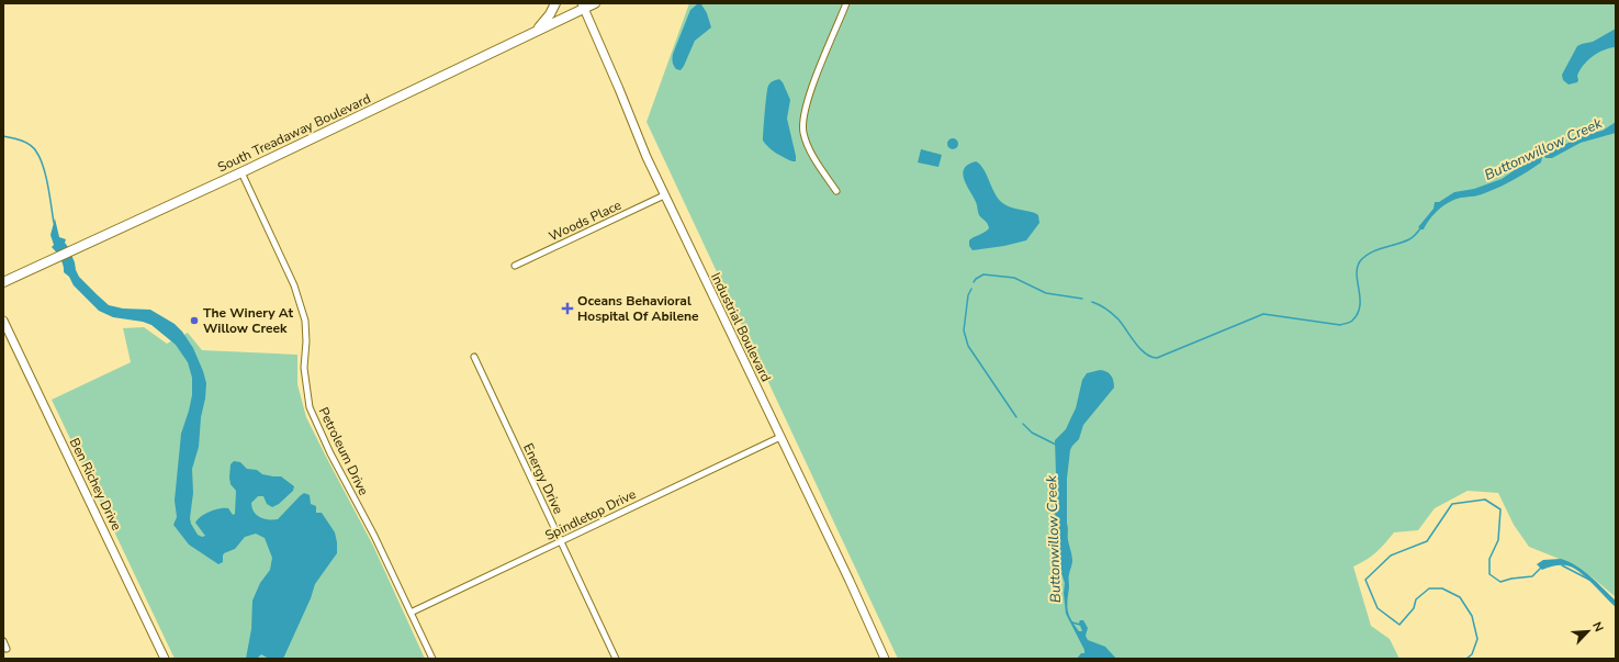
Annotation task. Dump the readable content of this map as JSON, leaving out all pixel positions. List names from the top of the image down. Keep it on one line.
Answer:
{"streets":{"main road":["South Treadaway Boulevard","Industrial Boulevard","Ben Richey Drive"],"street":["Woods Place","Petroleum Drive","Energy Drive","Spindletop Drive"]},"crossings":[["South Treadaway Boulevard","Industrial Boulevard"],["South Treadaway Boulevard","Petroleum Drive"],["Woods Place","Industrial Boulevard"],["Industrial Boulevard","Spindletop Drive"],["Petroleum Drive","Spindletop Drive"],["Energy Drive","Spindletop Drive"]],"water":["Buttonwillow Creek"],"places":{"health":["Oceans Behavioral Hospital Of Abilene"],"other":["The Winery At Willow Creek"]},"north":"top right"}
